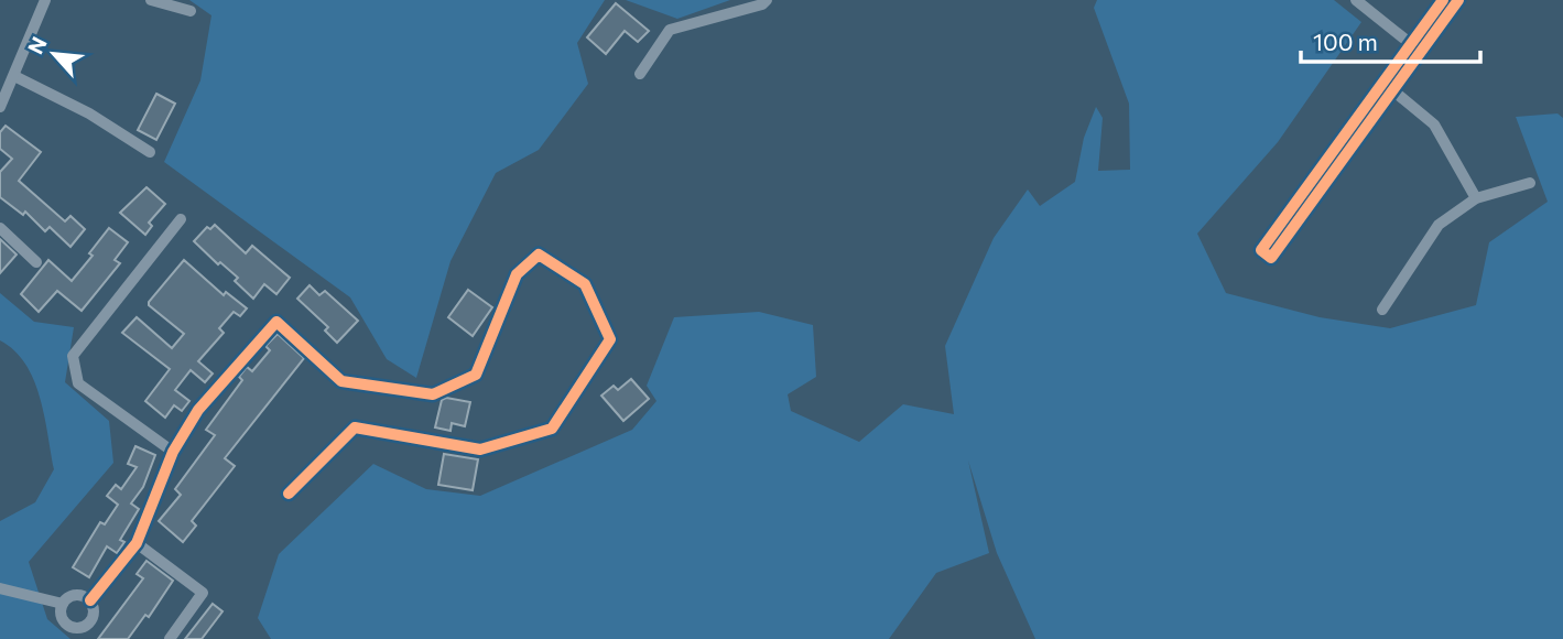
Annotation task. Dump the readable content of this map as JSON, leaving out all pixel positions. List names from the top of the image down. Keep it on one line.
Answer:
{"scale_bar":"100 m","north":"top left"}
